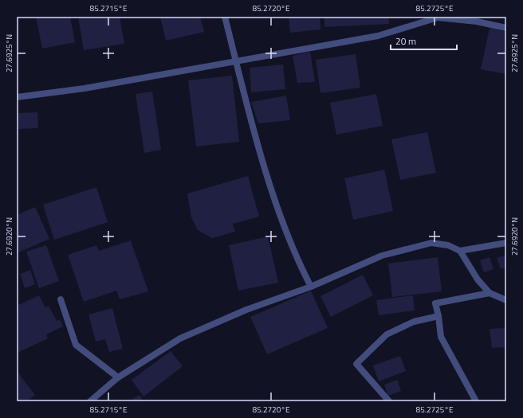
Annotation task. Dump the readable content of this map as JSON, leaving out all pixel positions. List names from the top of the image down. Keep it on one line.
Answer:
{"scale_bar":"20 m","coordinates":["85.2715°E","85.2720°E","85.2725°E","27.6925°N","27.6920°N"]}
